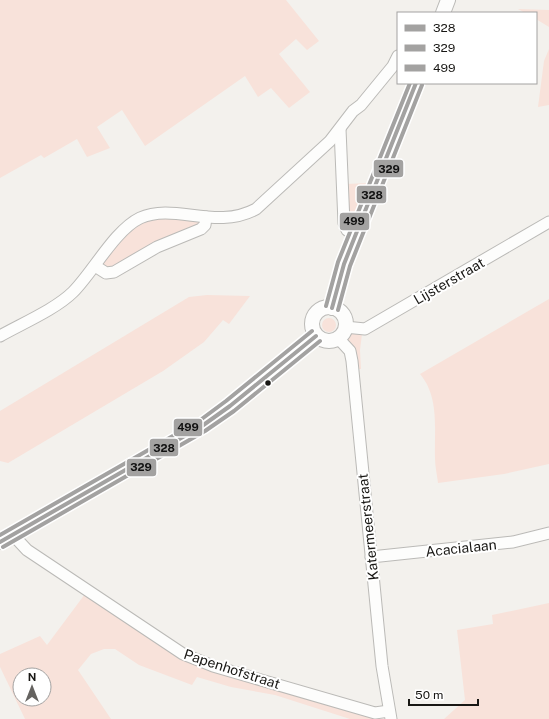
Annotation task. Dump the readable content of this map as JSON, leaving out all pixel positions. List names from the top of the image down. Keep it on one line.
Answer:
{"streets":{"street":["Lijsterstraat","Katermeerstraat","Acacialaan","Papenhofstraat"]},"crossings":[["Lijsterstraat","Katermeerstraat"],["Katermeerstraat","Acacialaan"],["Katermeerstraat","Papenhofstraat"]],"lines":["transit line 328","transit line 499","transit line 329"],"legend":["328","329","499"],"scale_bar":"50 m","north":"top"}
